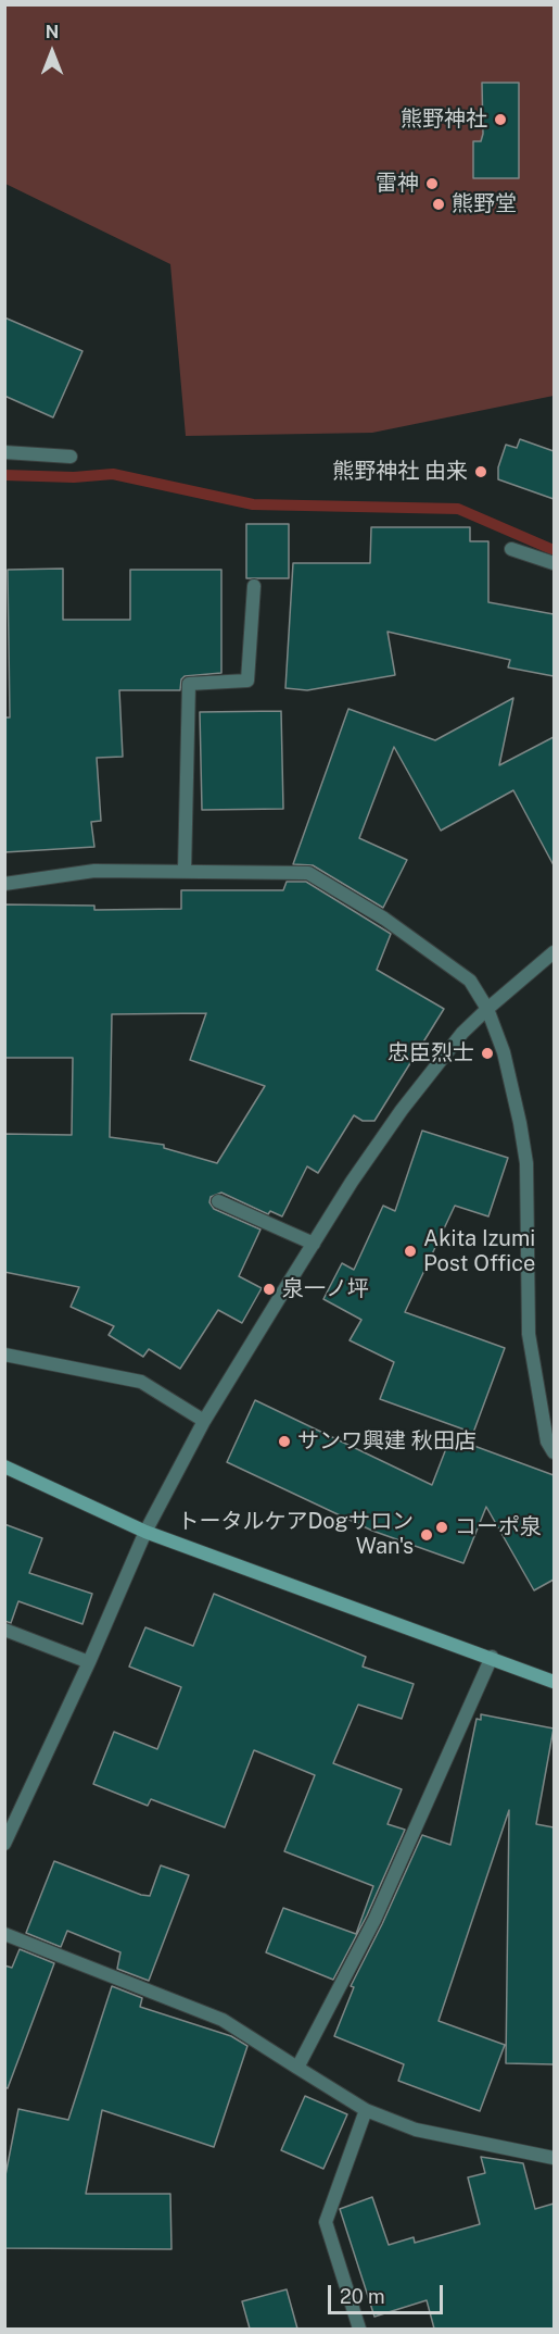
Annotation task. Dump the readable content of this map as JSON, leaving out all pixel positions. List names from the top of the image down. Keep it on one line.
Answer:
{"places":["熊野神社","雷神","熊野堂","熊野神社 由来","忠臣烈士","Akita Izumi Post Office","泉一ノ坪","サンワ興建 秋田店","コーポ泉","トータルケアDogサロン Wan's"],"scale_bar":"20 m","north":"top"}
